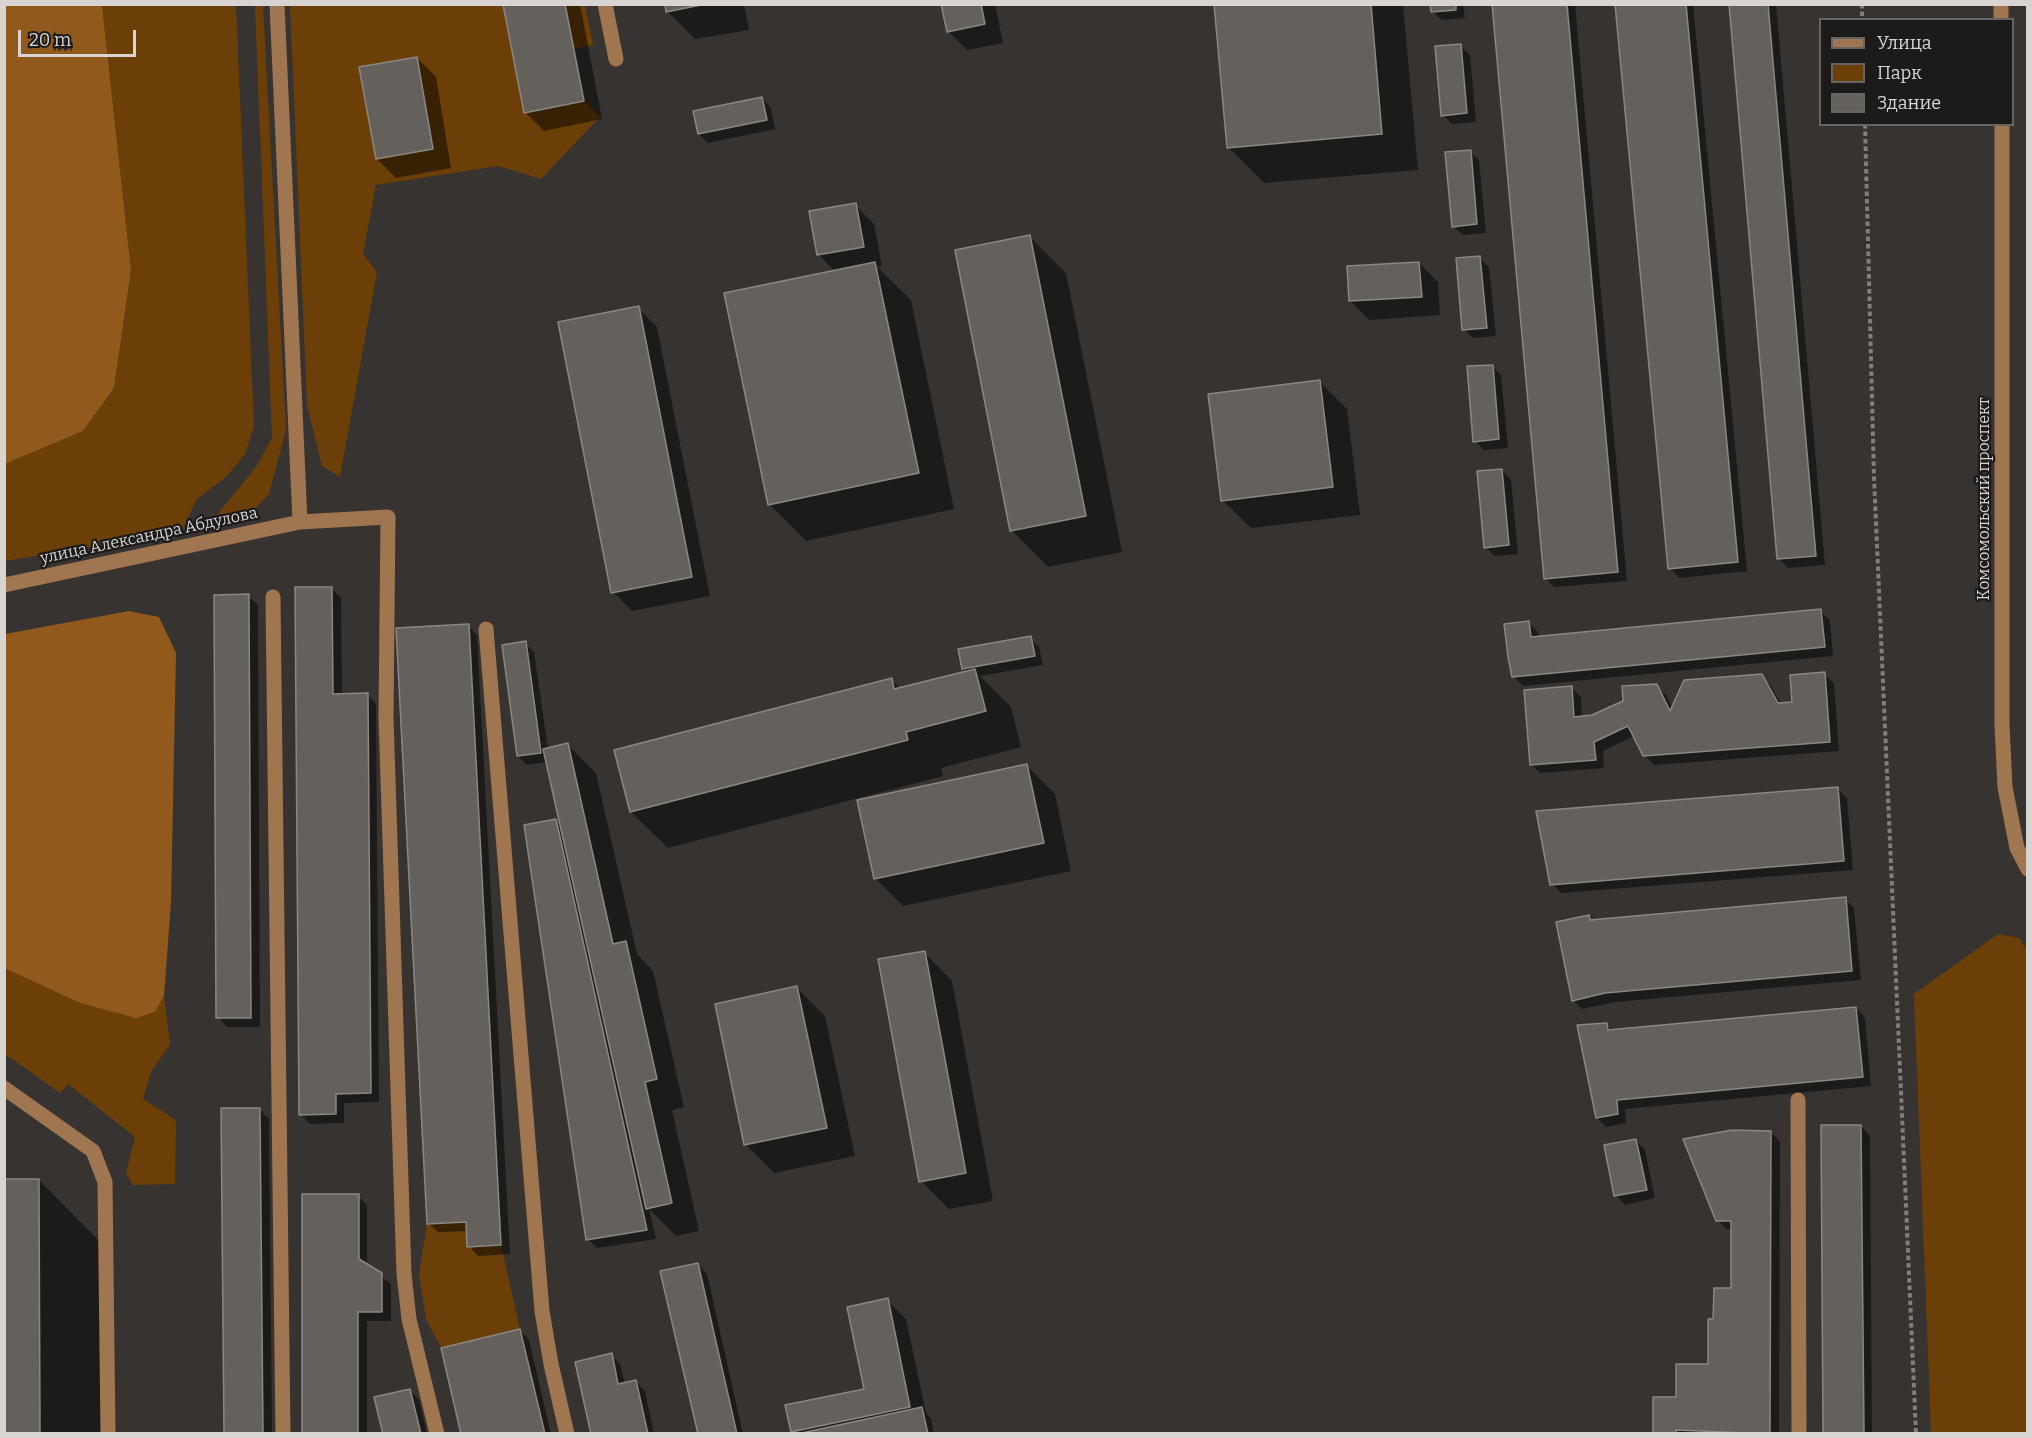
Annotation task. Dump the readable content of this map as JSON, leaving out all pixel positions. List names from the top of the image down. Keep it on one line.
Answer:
{"streets":{"street":["Комсомольский проспект","улица Александра Абдулова"]},"legend":["Улица","Парк","Здание"],"scale_bar":"20 m"}
